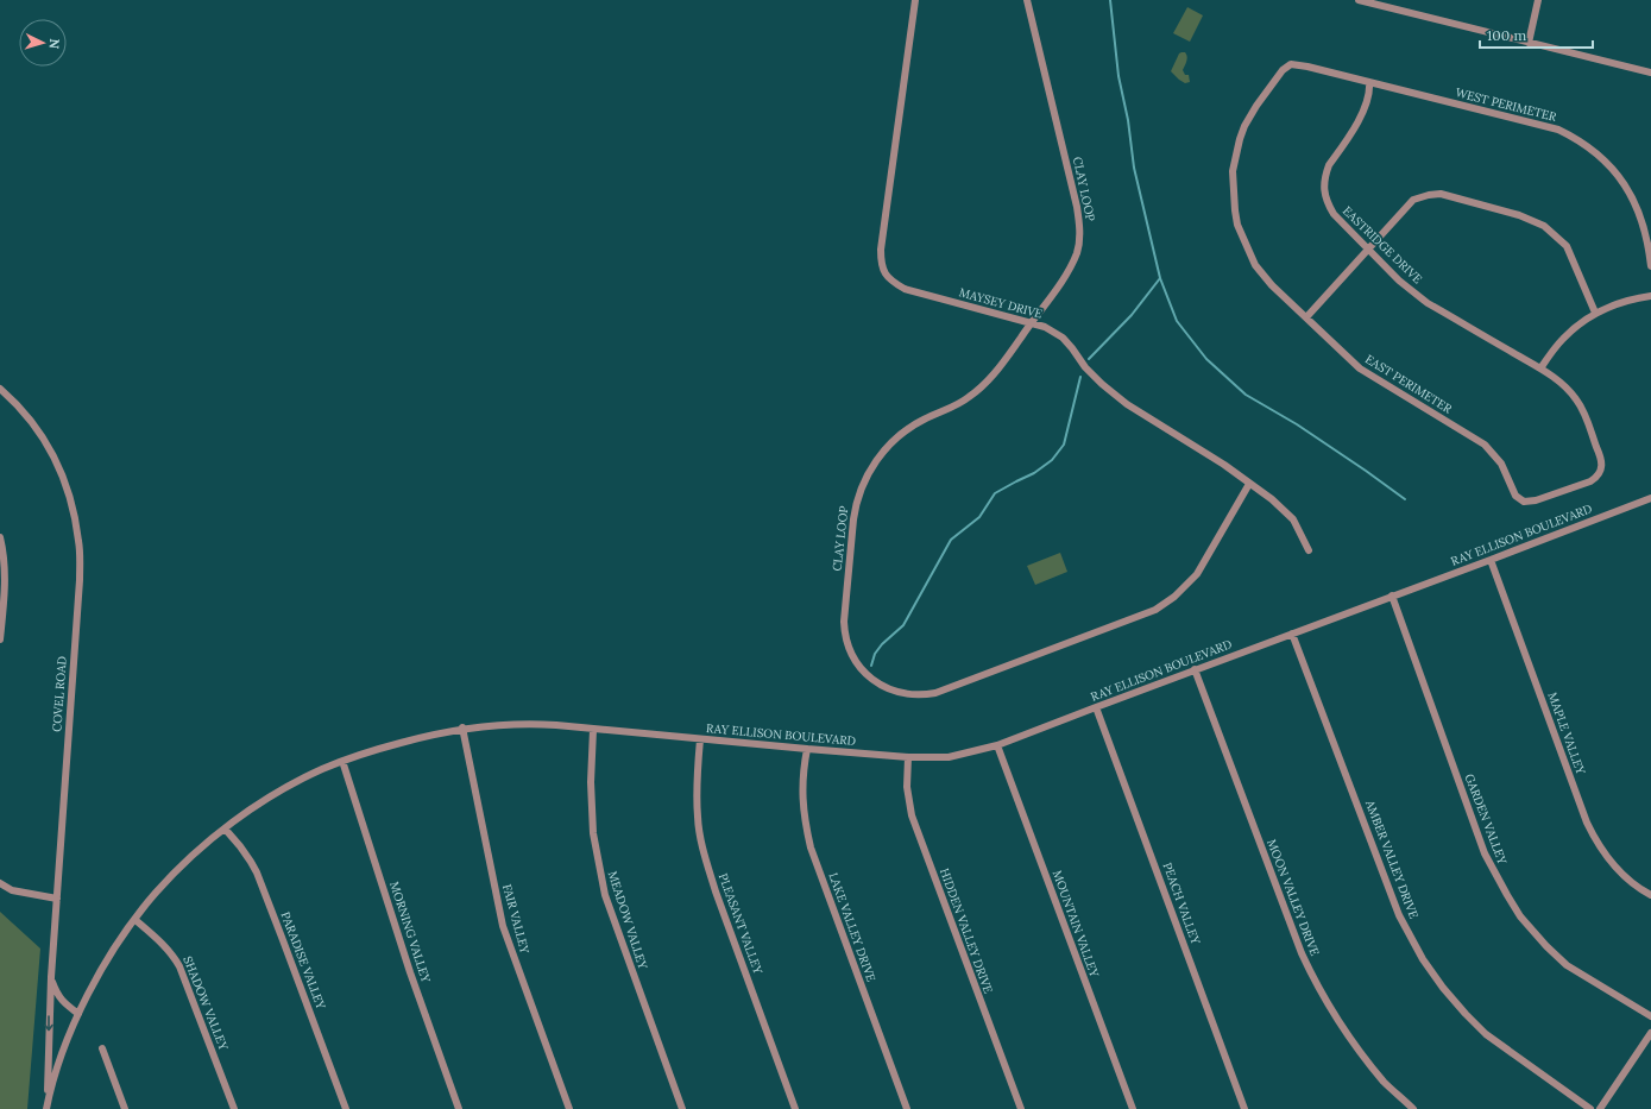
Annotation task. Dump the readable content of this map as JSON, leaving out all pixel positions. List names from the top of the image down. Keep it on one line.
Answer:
{"streets":{"street":["WEST PERIMETER","CLAY LOOP","EASTRIDGE DRIVE","MAYSEY DRIVE","EAST PERIMETER","RAY ELLISON BOULEVARD","COVEL ROAD","MAPLE VALLEY","GARDEN VALLEY","AMBER VALLEY DRIVE","MOON VALLEY DRIVE","PEACH VALLEY","FAIR VALLEY","MEADOW VALLEY","PLEASANT VALLEY","MOUNTAIN VALLEY","LAKE VALLEY DRIVE","HIDDEN VALLEY DRIVE","MORNING VALLEY","PARADISE VALLEY","SHADOW VALLEY"]},"crossings":[["WEST PERIMETER","EASTRIDGE DRIVE"],["WEST PERIMETER","EAST PERIMETER"],["CLAY LOOP","MAYSEY DRIVE"],["EASTRIDGE DRIVE","EAST PERIMETER"],["RAY ELLISON BOULEVARD","COVEL ROAD"],["RAY ELLISON BOULEVARD","MAPLE VALLEY"],["RAY ELLISON BOULEVARD","GARDEN VALLEY"],["RAY ELLISON BOULEVARD","AMBER VALLEY DRIVE"],["RAY ELLISON BOULEVARD","MOON VALLEY DRIVE"],["RAY ELLISON BOULEVARD","PEACH VALLEY"],["RAY ELLISON BOULEVARD","FAIR VALLEY"],["RAY ELLISON BOULEVARD","MEADOW VALLEY"],["RAY ELLISON BOULEVARD","PLEASANT VALLEY"],["RAY ELLISON BOULEVARD","MOUNTAIN VALLEY"],["RAY ELLISON BOULEVARD","LAKE VALLEY DRIVE"],["RAY ELLISON BOULEVARD","HIDDEN VALLEY DRIVE"],["RAY ELLISON BOULEVARD","MORNING VALLEY"],["RAY ELLISON BOULEVARD","PARADISE VALLEY"],["RAY ELLISON BOULEVARD","SHADOW VALLEY"]],"scale_bar":"100 m","north":"right"}
